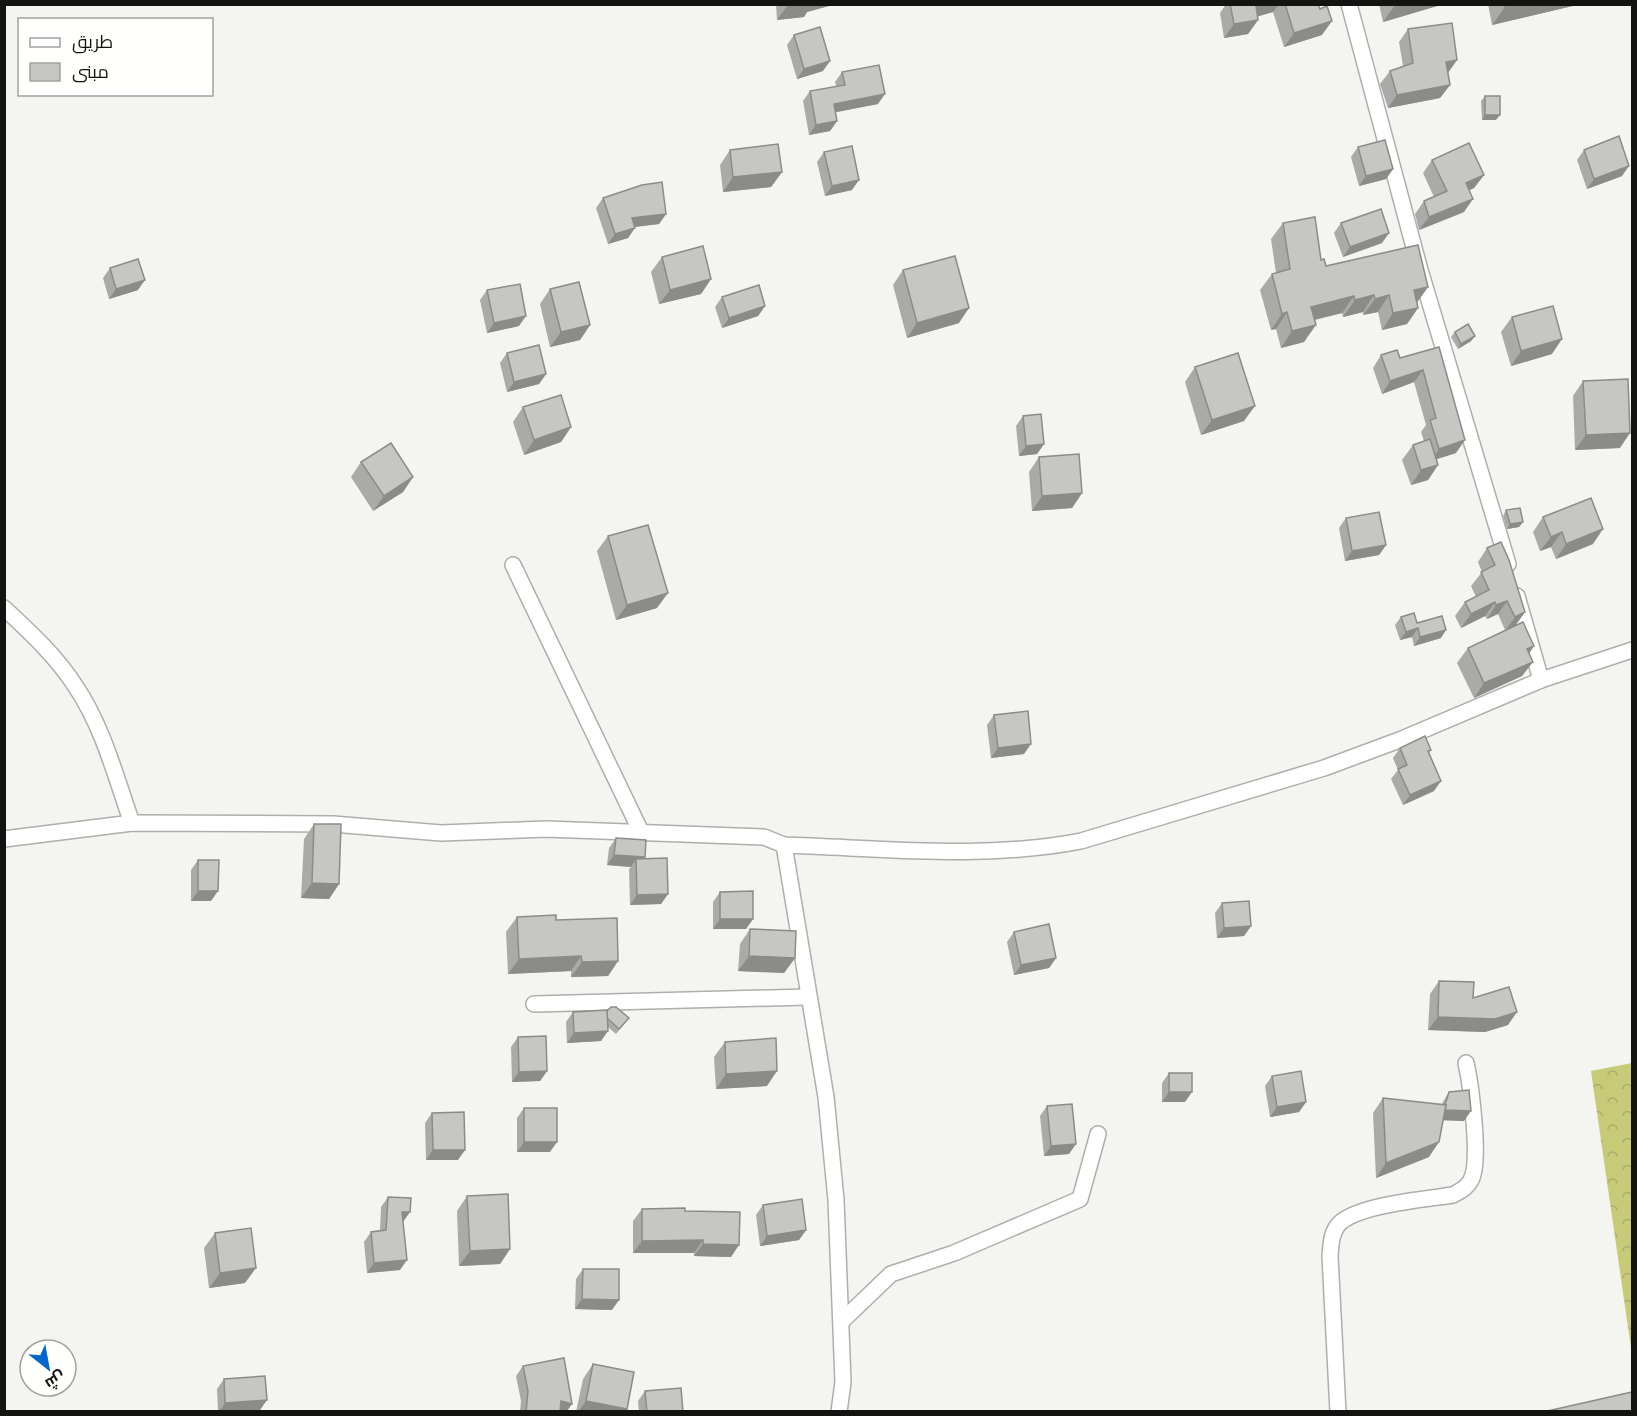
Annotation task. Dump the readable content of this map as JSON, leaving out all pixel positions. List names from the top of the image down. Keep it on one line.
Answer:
{"legend":["طريق","مبنى"],"north":"bottom right"}
